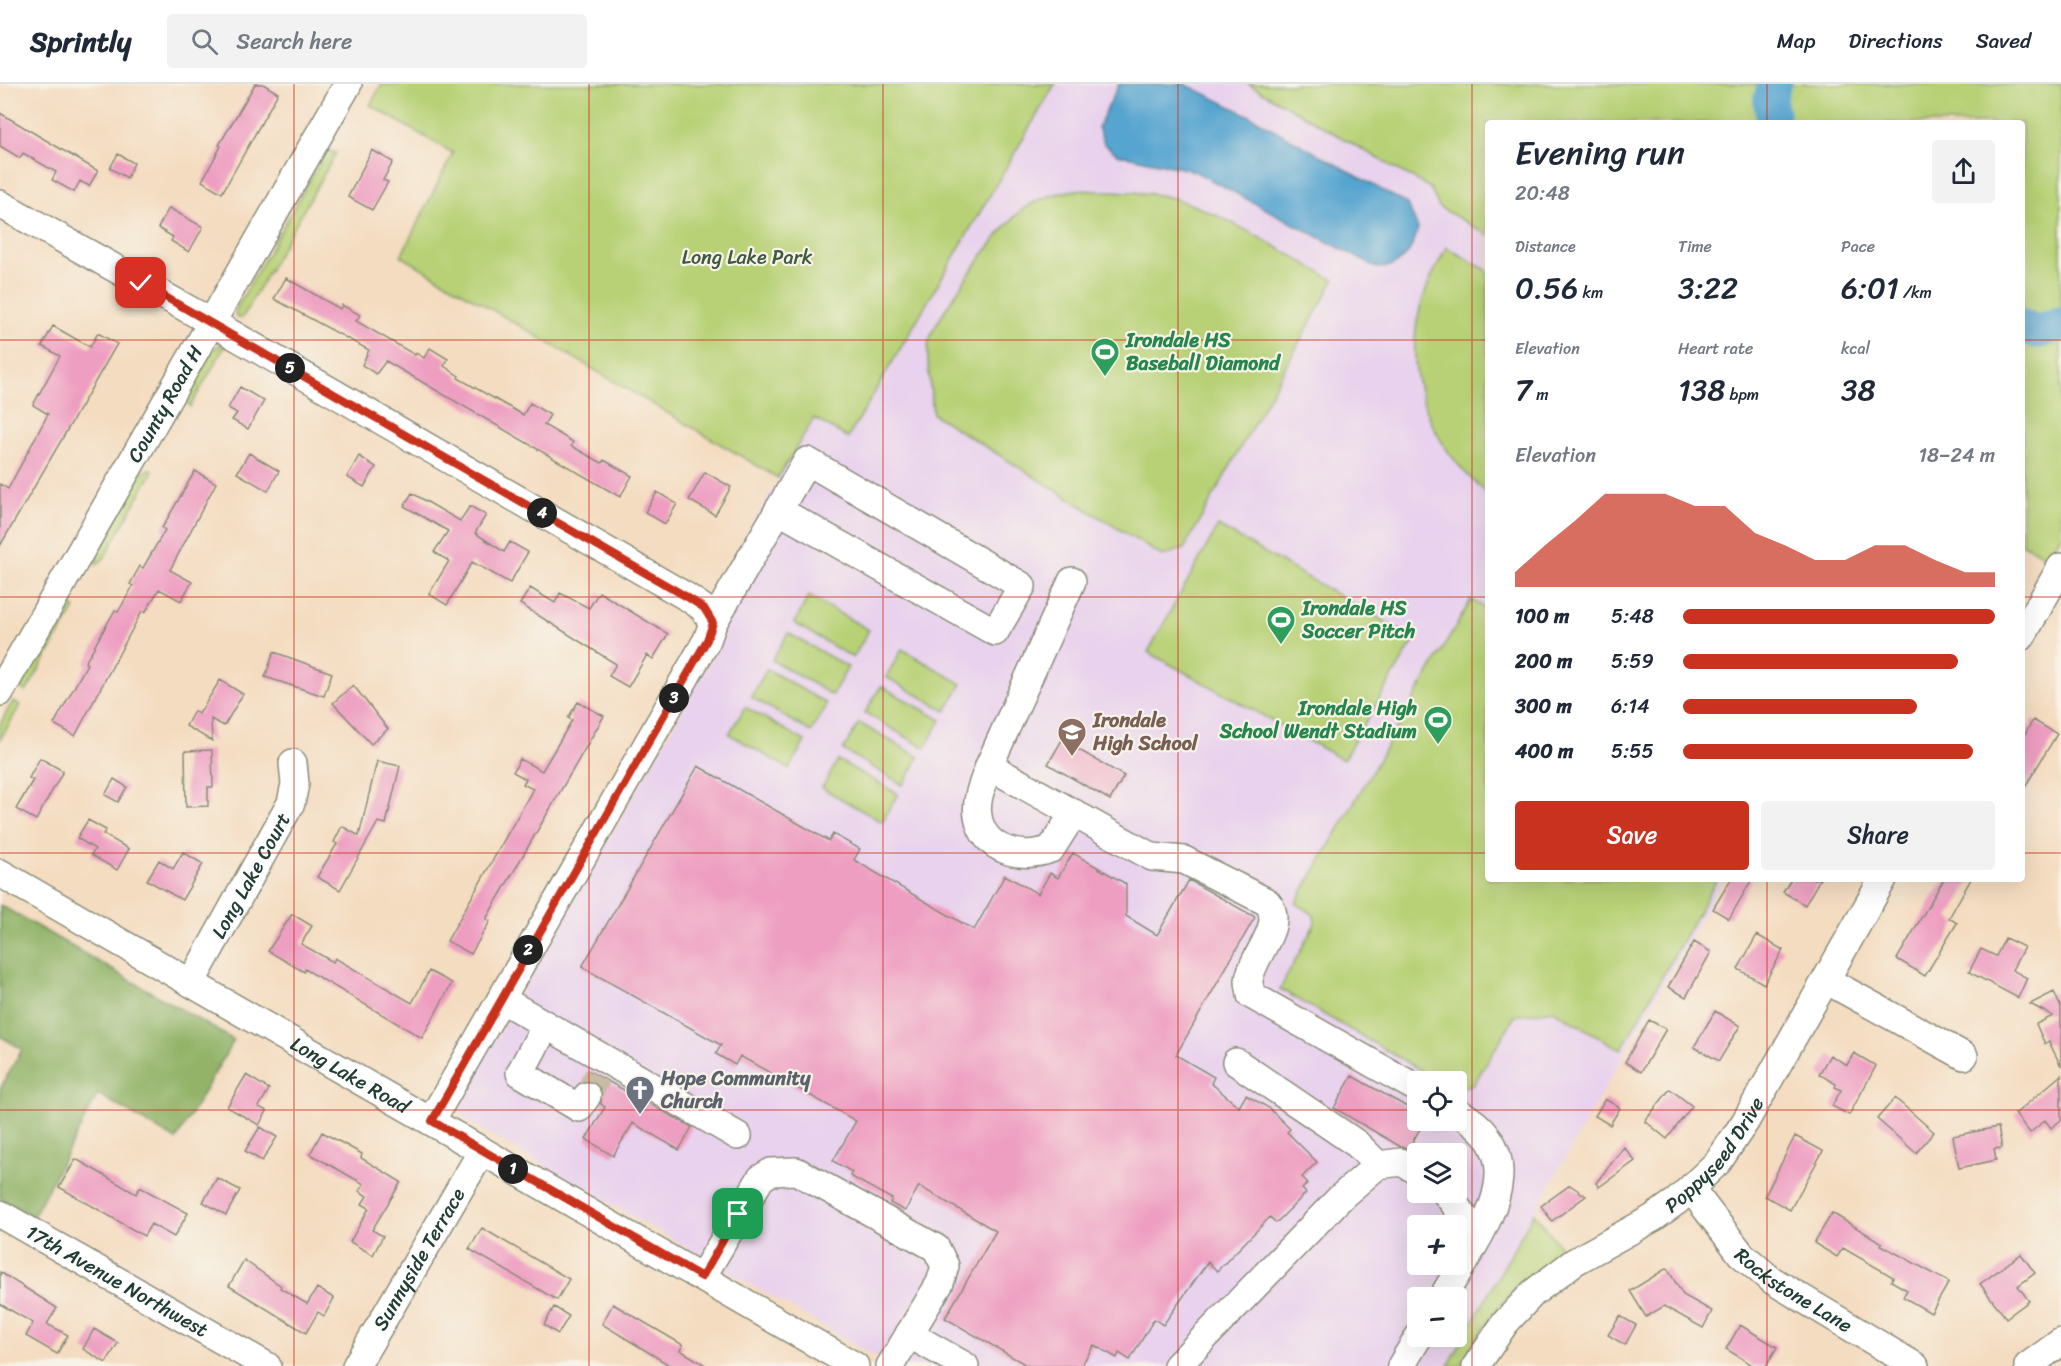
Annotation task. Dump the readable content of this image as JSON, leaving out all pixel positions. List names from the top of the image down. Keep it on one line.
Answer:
{"streets":{"street":["County Road H","Long Lake Court","Long Lake Road","Poppyseed Drive","Sunnyside Terrace","17th Avenue Northwest","Rockstone Lane"]},"crossings":[["Long Lake Court","Long Lake Road"],["Long Lake Road","Sunnyside Terrace"],["Poppyseed Drive","Rockstone Lane"]],"parks":["Long Lake Park"],"places":{"sports":["Irondale HS Baseball Diamond","Irondale HS Soccer Pitch","Irondale High School Wendt Stadium"],"school or university":["Irondale High School"],"church":["Hope Community Church"]},"page":{"header":"Sprintly","search":"Search here","nav":["Map","Directions","Saved"],"heading":["Evening run","20:48"],"stats":[["Distance","0.56 km"],["Time","3:22"],["Pace","6:01 /km"],["Elevation","7 m"],["Heart rate","138 bpm"],["kcal","38"]],"pins":["5","4","3","2","1"],"chart":["Elevation","18–24 m"],"list":[{"name":"100 m","note":"5:48"},{"name":"200 m","note":"5:59"},{"name":"300 m","note":"6:14"},{"name":"400 m","note":"5:55"}],"buttons":["Save","Share"],"map_buttons":["+","−"]}}
